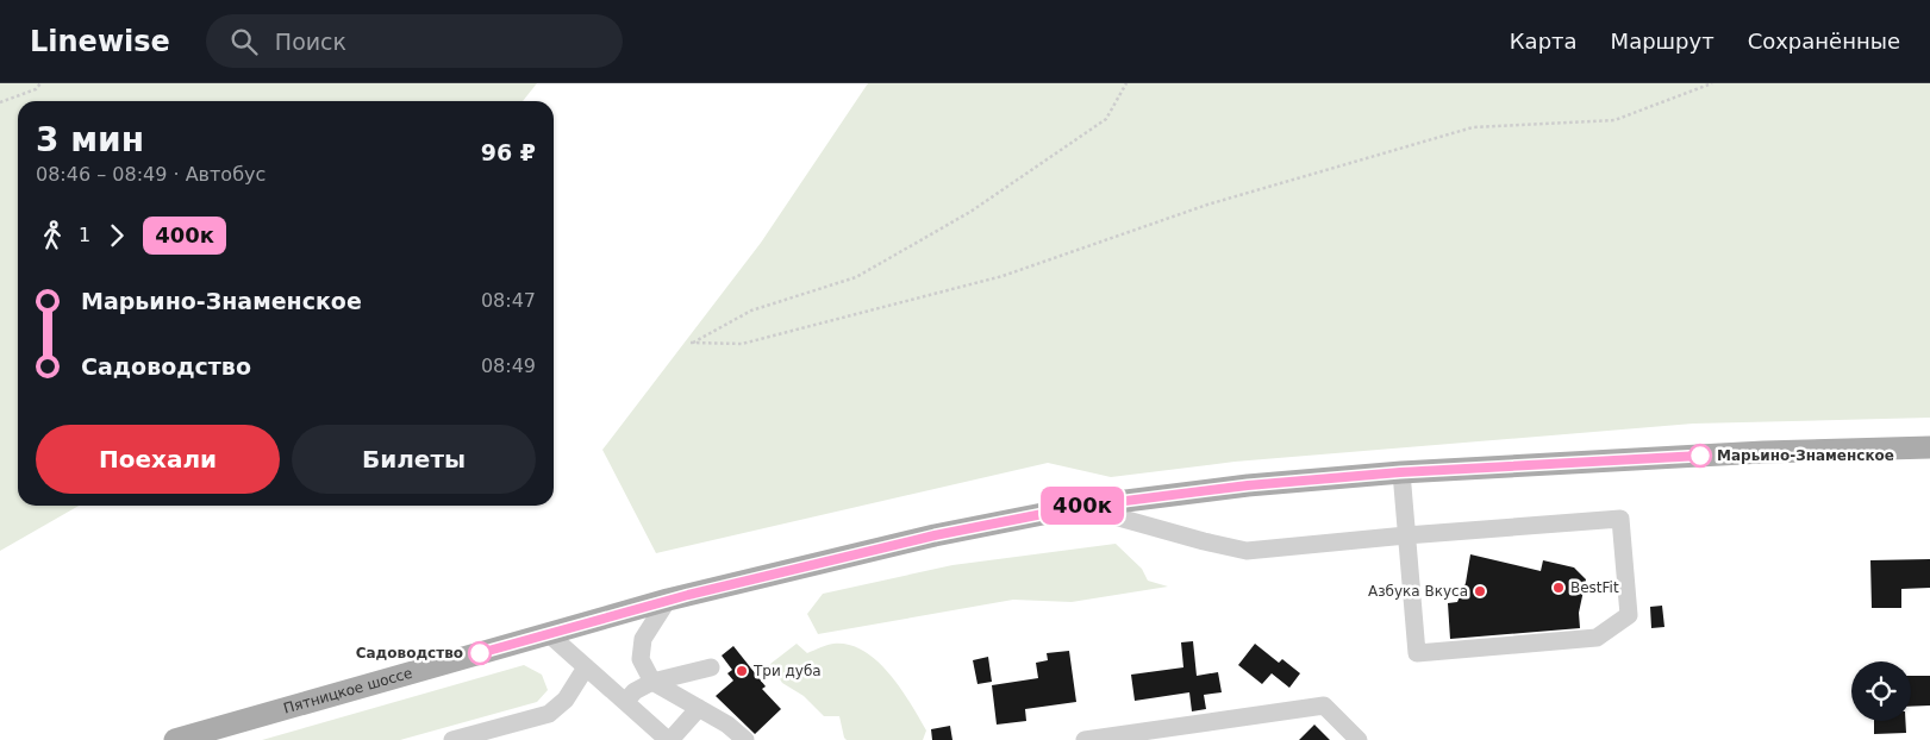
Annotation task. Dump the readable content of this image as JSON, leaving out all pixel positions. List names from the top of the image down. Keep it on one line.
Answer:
{"streets":{"main road":["Пятницкое шоссе"]},"places":["Марьино-Знаменское","BestFit","Азбука Вкуса","Садоводство","Три дуба"],"lines":["bus line 400к"],"page":{"header":"Linewise","search":"Поиск","nav":["Карта","Маршрут","Сохранённые"],"on_map":"400к","heading":["3 мин","08:46 – 08:49 · Автобус","96 ₽"],"legs":["1","400к"],"list":[{"name":"Марьино-Знаменское","value":"08:47"},{"name":"Садоводство","value":"08:49"}],"buttons":["Поехали","Билеты"]}}
